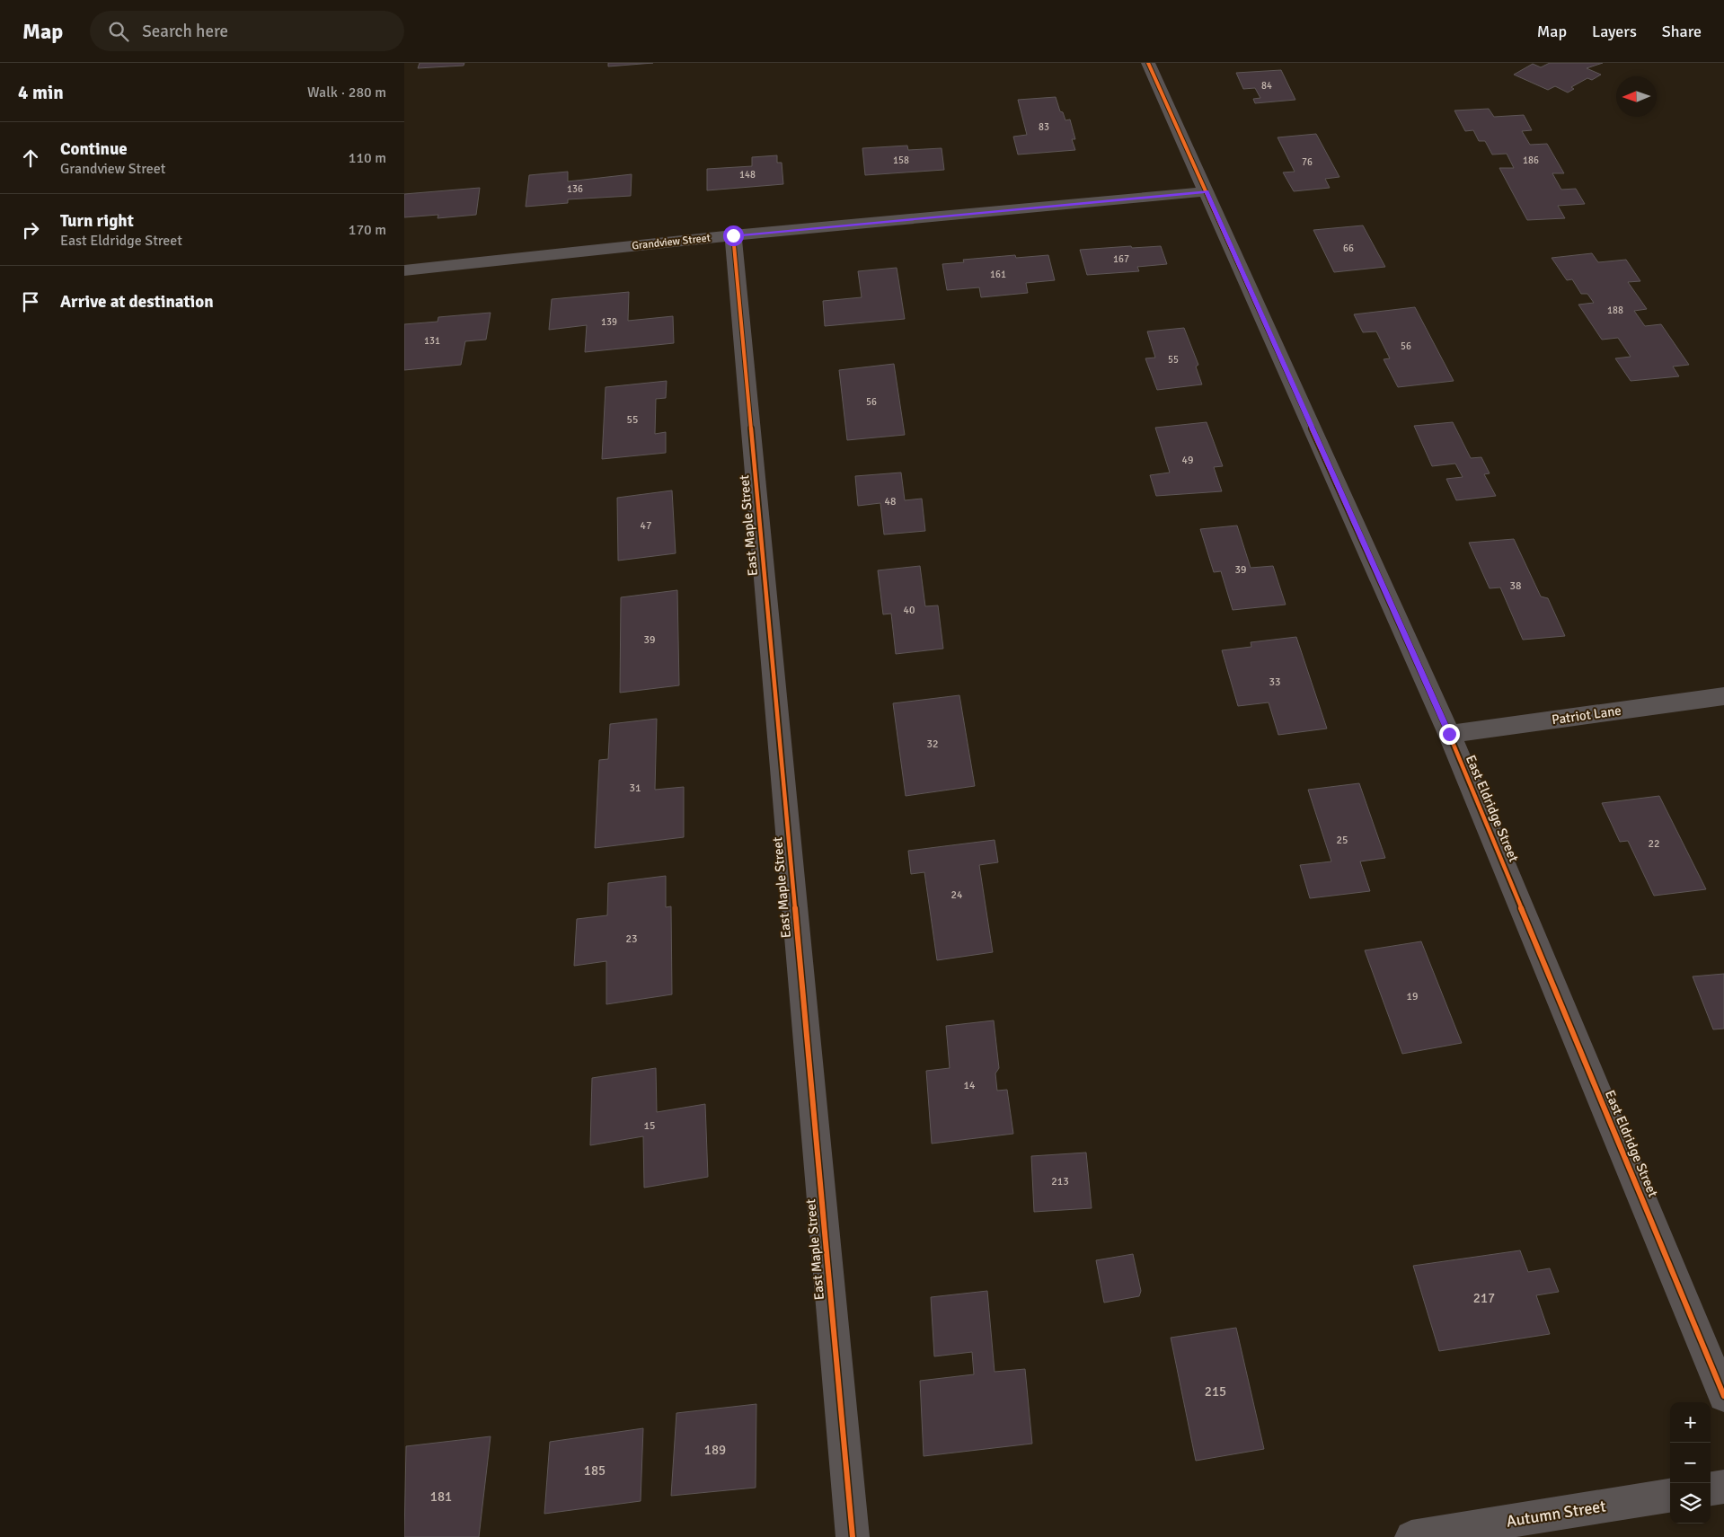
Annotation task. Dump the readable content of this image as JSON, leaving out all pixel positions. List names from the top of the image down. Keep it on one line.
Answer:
{"streets":{"street":["Grandview Street","East Maple Street","Patriot Lane","East Eldridge Street","Autumn Street"]},"crossings":[["Grandview Street","East Maple Street"],["Grandview Street","East Eldridge Street"],["Patriot Lane","East Eldridge Street"]],"house_numbers":["84","83","158","186","76","148","136","66","167","161","188","139","131","56","55","56","55","49","48","47","39","38","40","39","33","32","31","25","22","24","23","19","14","15","213","217","215","189","185","181"],"north":"left","page":{"header":"Map","search":"Search here","nav":["Map","Layers","Share"],"heading":["4 min","Walk · 280 m"],"list":[["Continue","Grandview Street","110 m"],["Turn right","East Eldridge Street","170 m"],"Arrive at destination"],"map_buttons":["+","−"]}}
